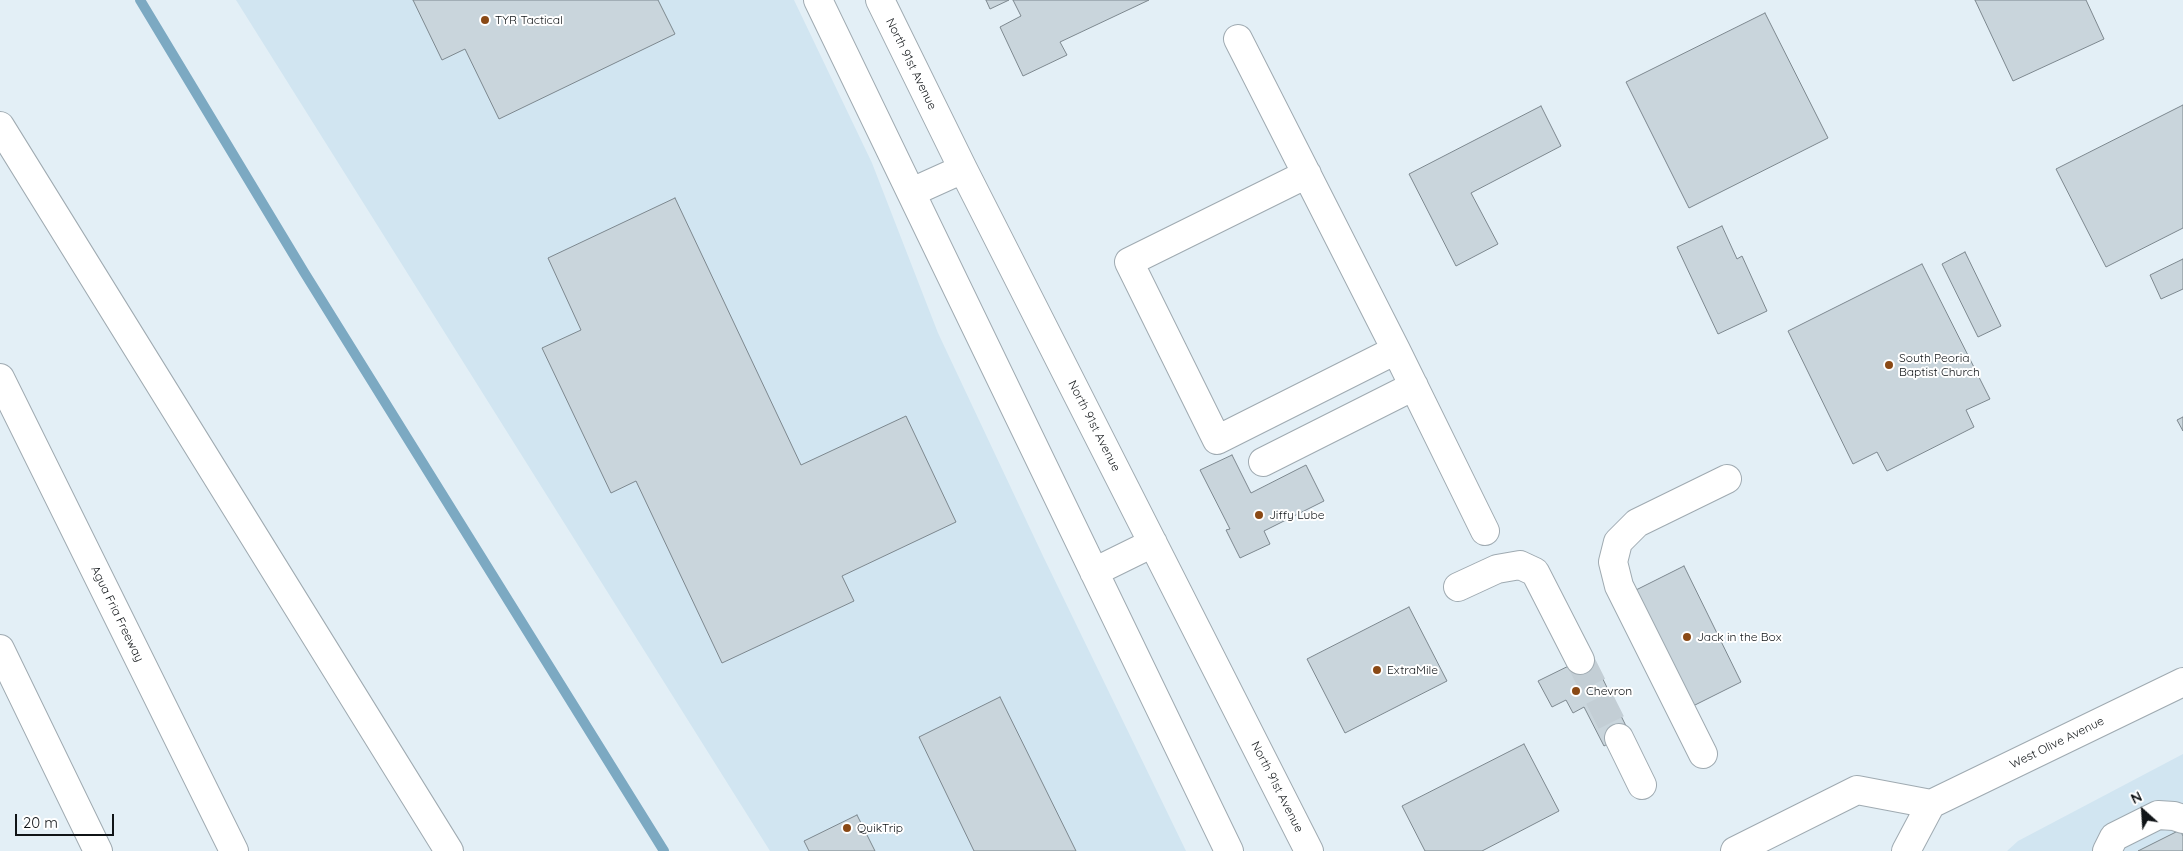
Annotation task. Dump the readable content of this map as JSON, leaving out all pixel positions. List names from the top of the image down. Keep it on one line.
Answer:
{"streets":{"main road":["North 91st Avenue","Agua Fria Freeway","West Olive Avenue"]},"places":["TYR Tactical","South Peoria Baptist Church","Jiffy Lube","Jack in the Box","ExtraMile","Chevron","QuikTrip"],"scale_bar":"20 m","north":"top left"}
